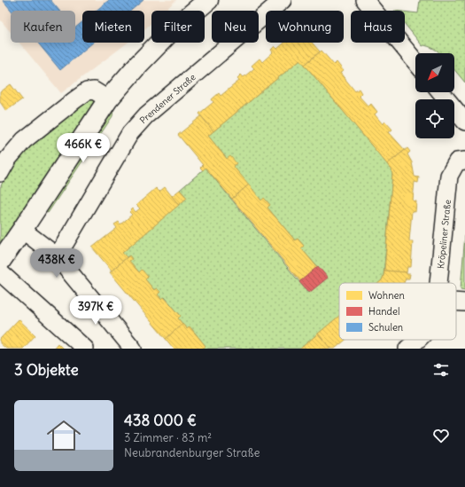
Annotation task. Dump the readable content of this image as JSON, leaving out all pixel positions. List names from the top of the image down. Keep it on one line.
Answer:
{"streets":{"street":["Prendener Straße","Kröpeliner Straße"]},"legend":["Wohnen","Handel","Schulen"],"north":"bottom left","page":{"chip":["Kaufen","Mieten","Filter","Neu","Wohnung","Haus"],"price":["466K €","438K €","397K €"],"heading":"3 Objekte","list":[{"name":"438 000 €","note":"3 Zimmer · 83 m² · Neubrandenburger Straße"}]}}
